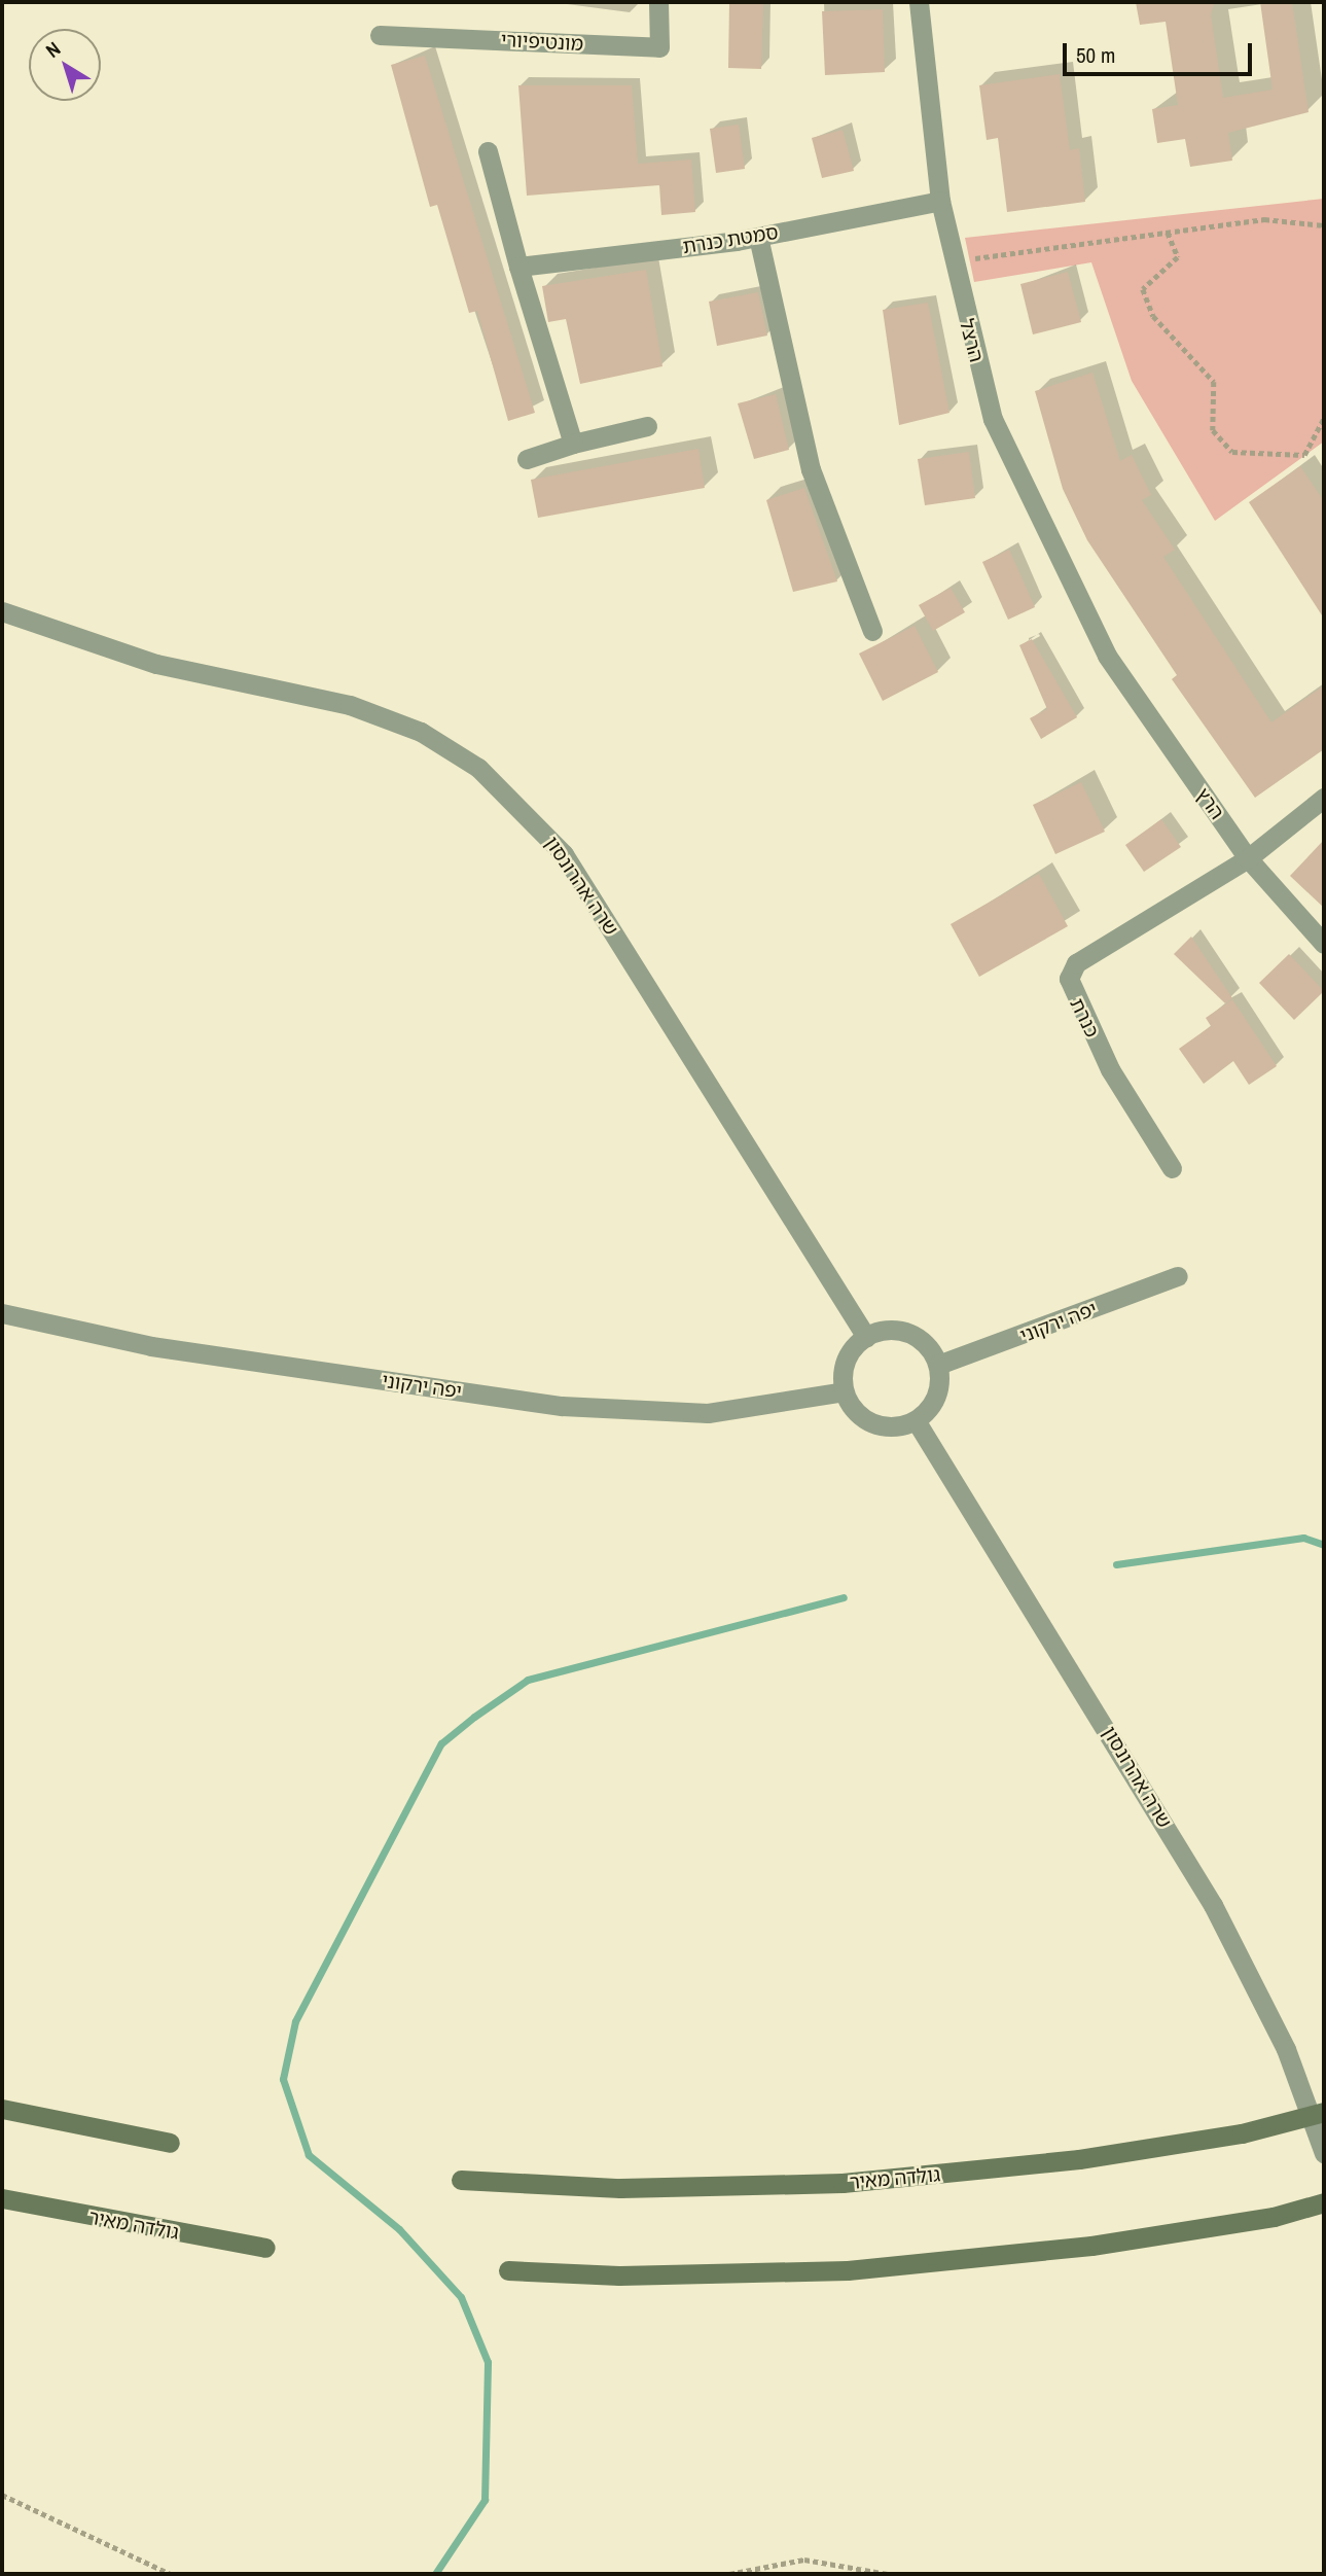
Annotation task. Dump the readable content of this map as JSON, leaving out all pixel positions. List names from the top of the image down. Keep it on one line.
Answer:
{"streets":{"main road":["גולדה מאיר"],"street":["מונטיפיורי","סמטת כנרת","הרצל","הרץ","שרה אהרונסון","כנרת","יפה ירקוני"]},"crossings":[["סמטת כנרת","הרצל"],["הרצל","הרץ"],["הרץ","כנרת"],["שרה אהרונסון","יפה ירקוני"],["שרה אהרונסון","גולדה מאיר"]],"scale_bar":"50 m","north":"top left"}
